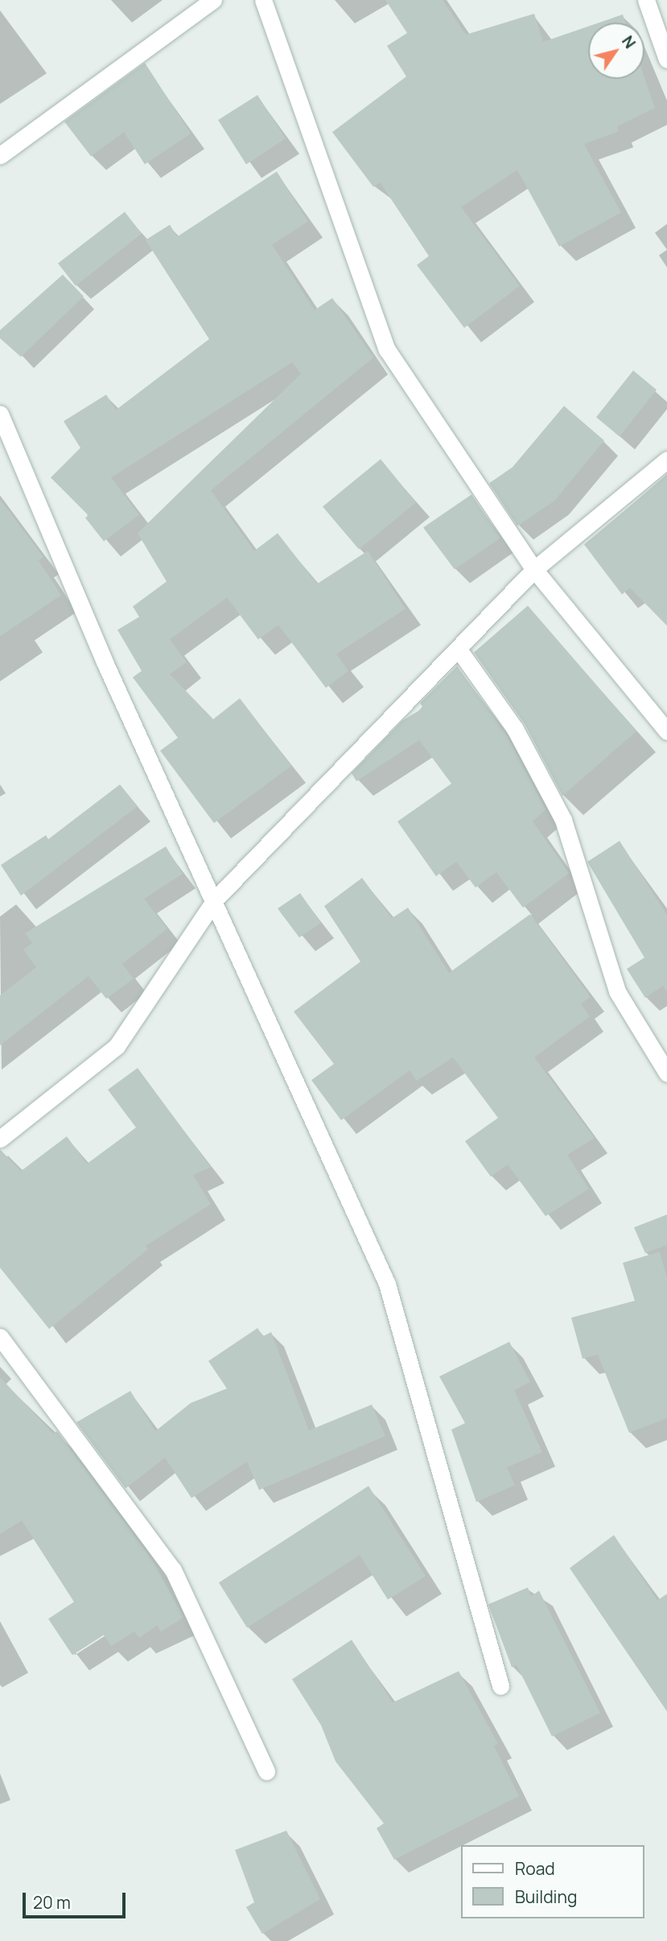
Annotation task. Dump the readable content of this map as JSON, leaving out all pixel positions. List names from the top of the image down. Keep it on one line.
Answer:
{"legend":["Road","Building"],"scale_bar":"20 m","north":"top right"}
